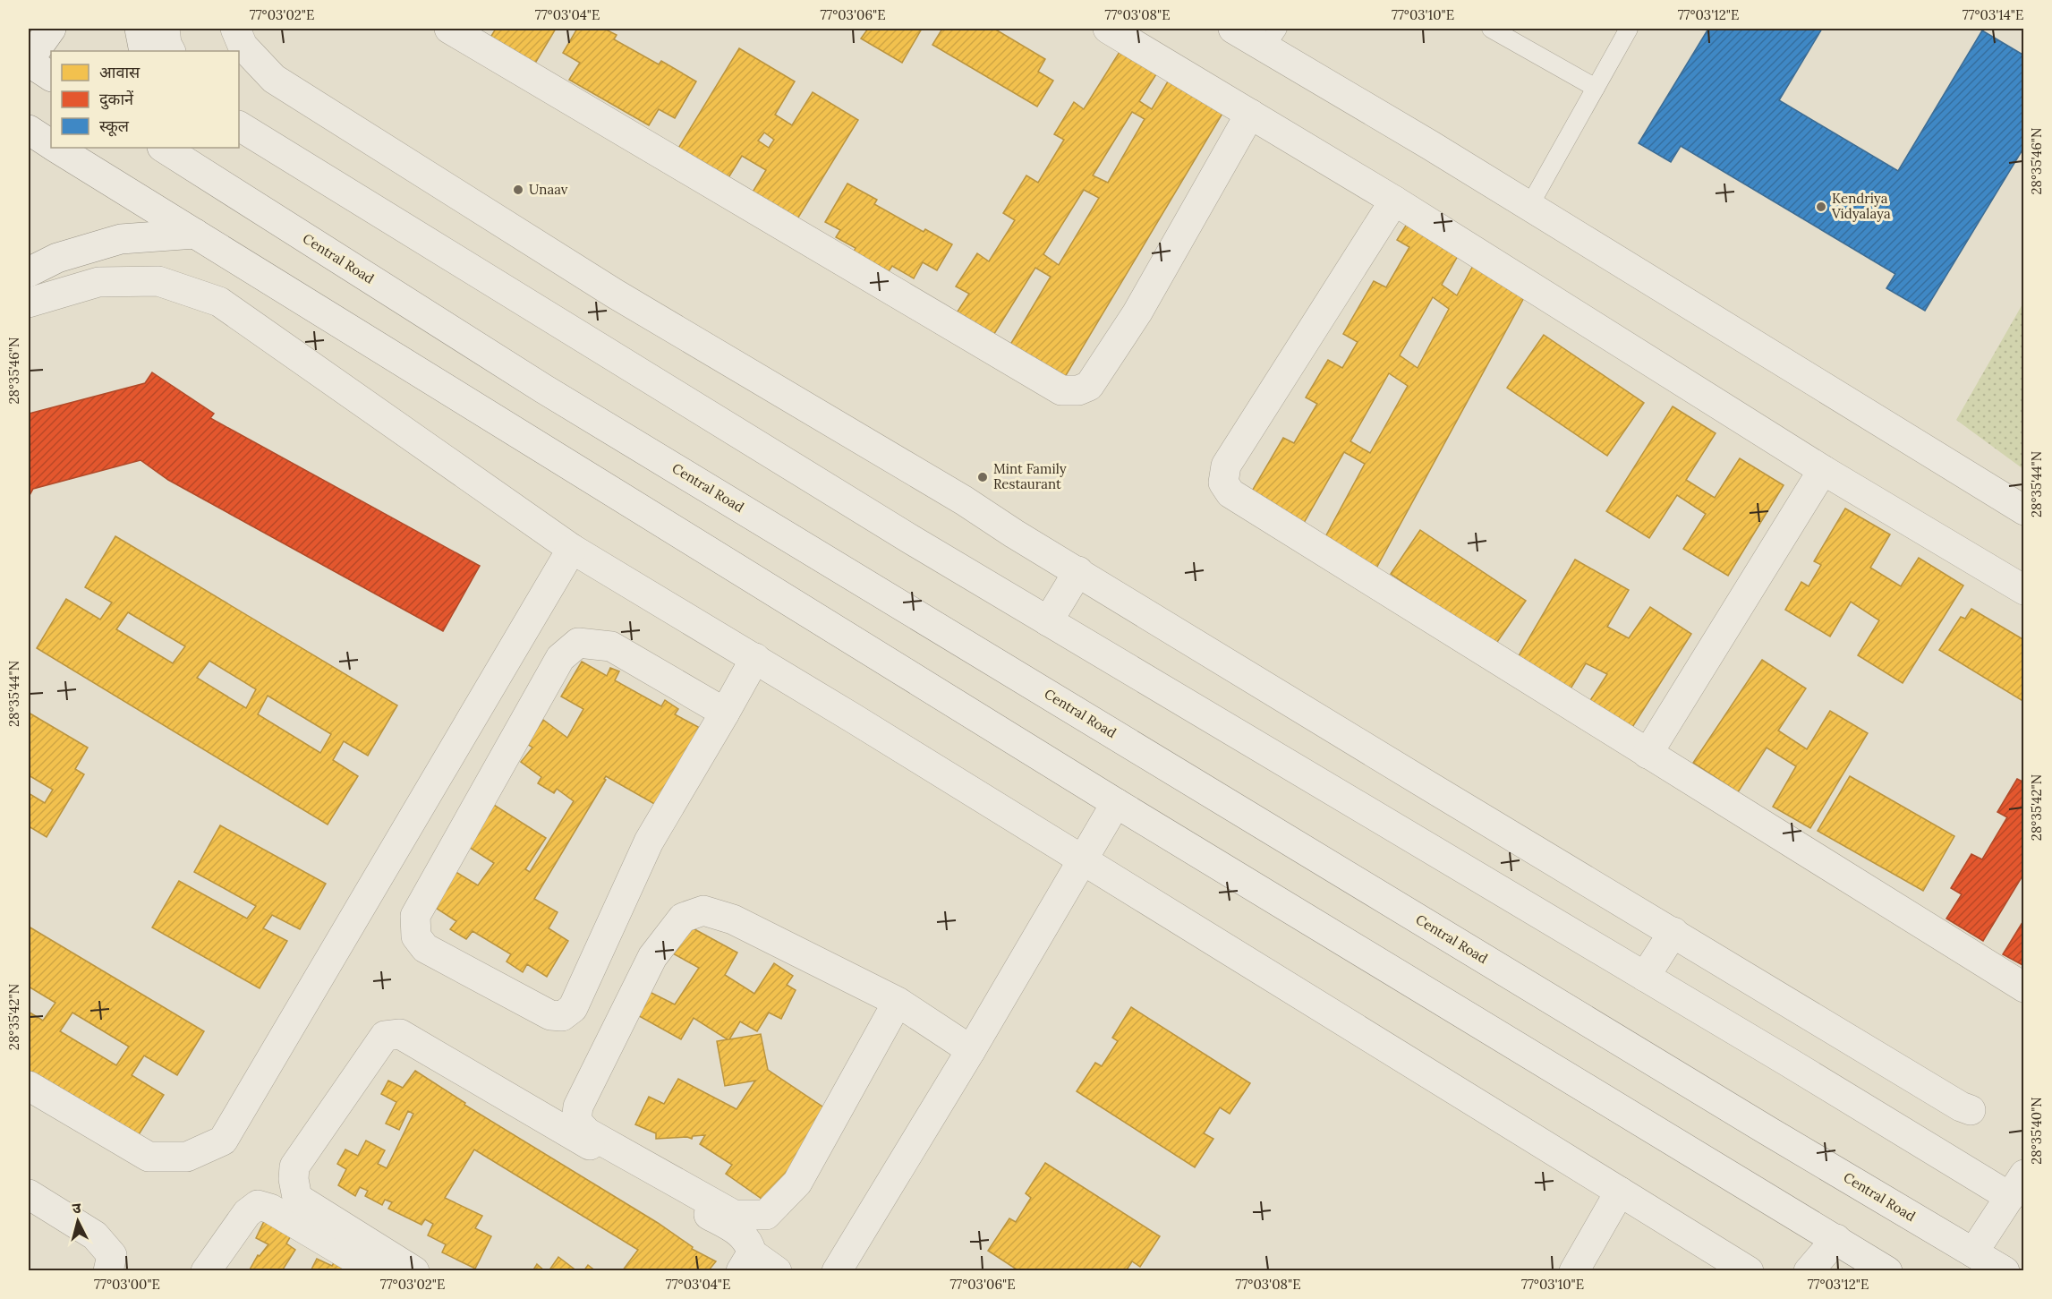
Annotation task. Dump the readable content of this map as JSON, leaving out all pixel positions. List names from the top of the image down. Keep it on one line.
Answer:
{"streets":{"street":["Central Road"]},"places":["Unaav","Kendriya Vidyalaya","Mint Family Restaurant"],"legend":["आवास","दुकानें","स्कूल"],"north":"top","coordinates":["77°03'02\"E","77°03'04\"E","77°03'06\"E","77°03'08\"E","77°03'10\"E","77°03'12\"E","77°03'14\"E","28°35'46\"N","28°35'44\"N","28°35'42\"N","28°35'40\"N","77°03'00\"E"]}
